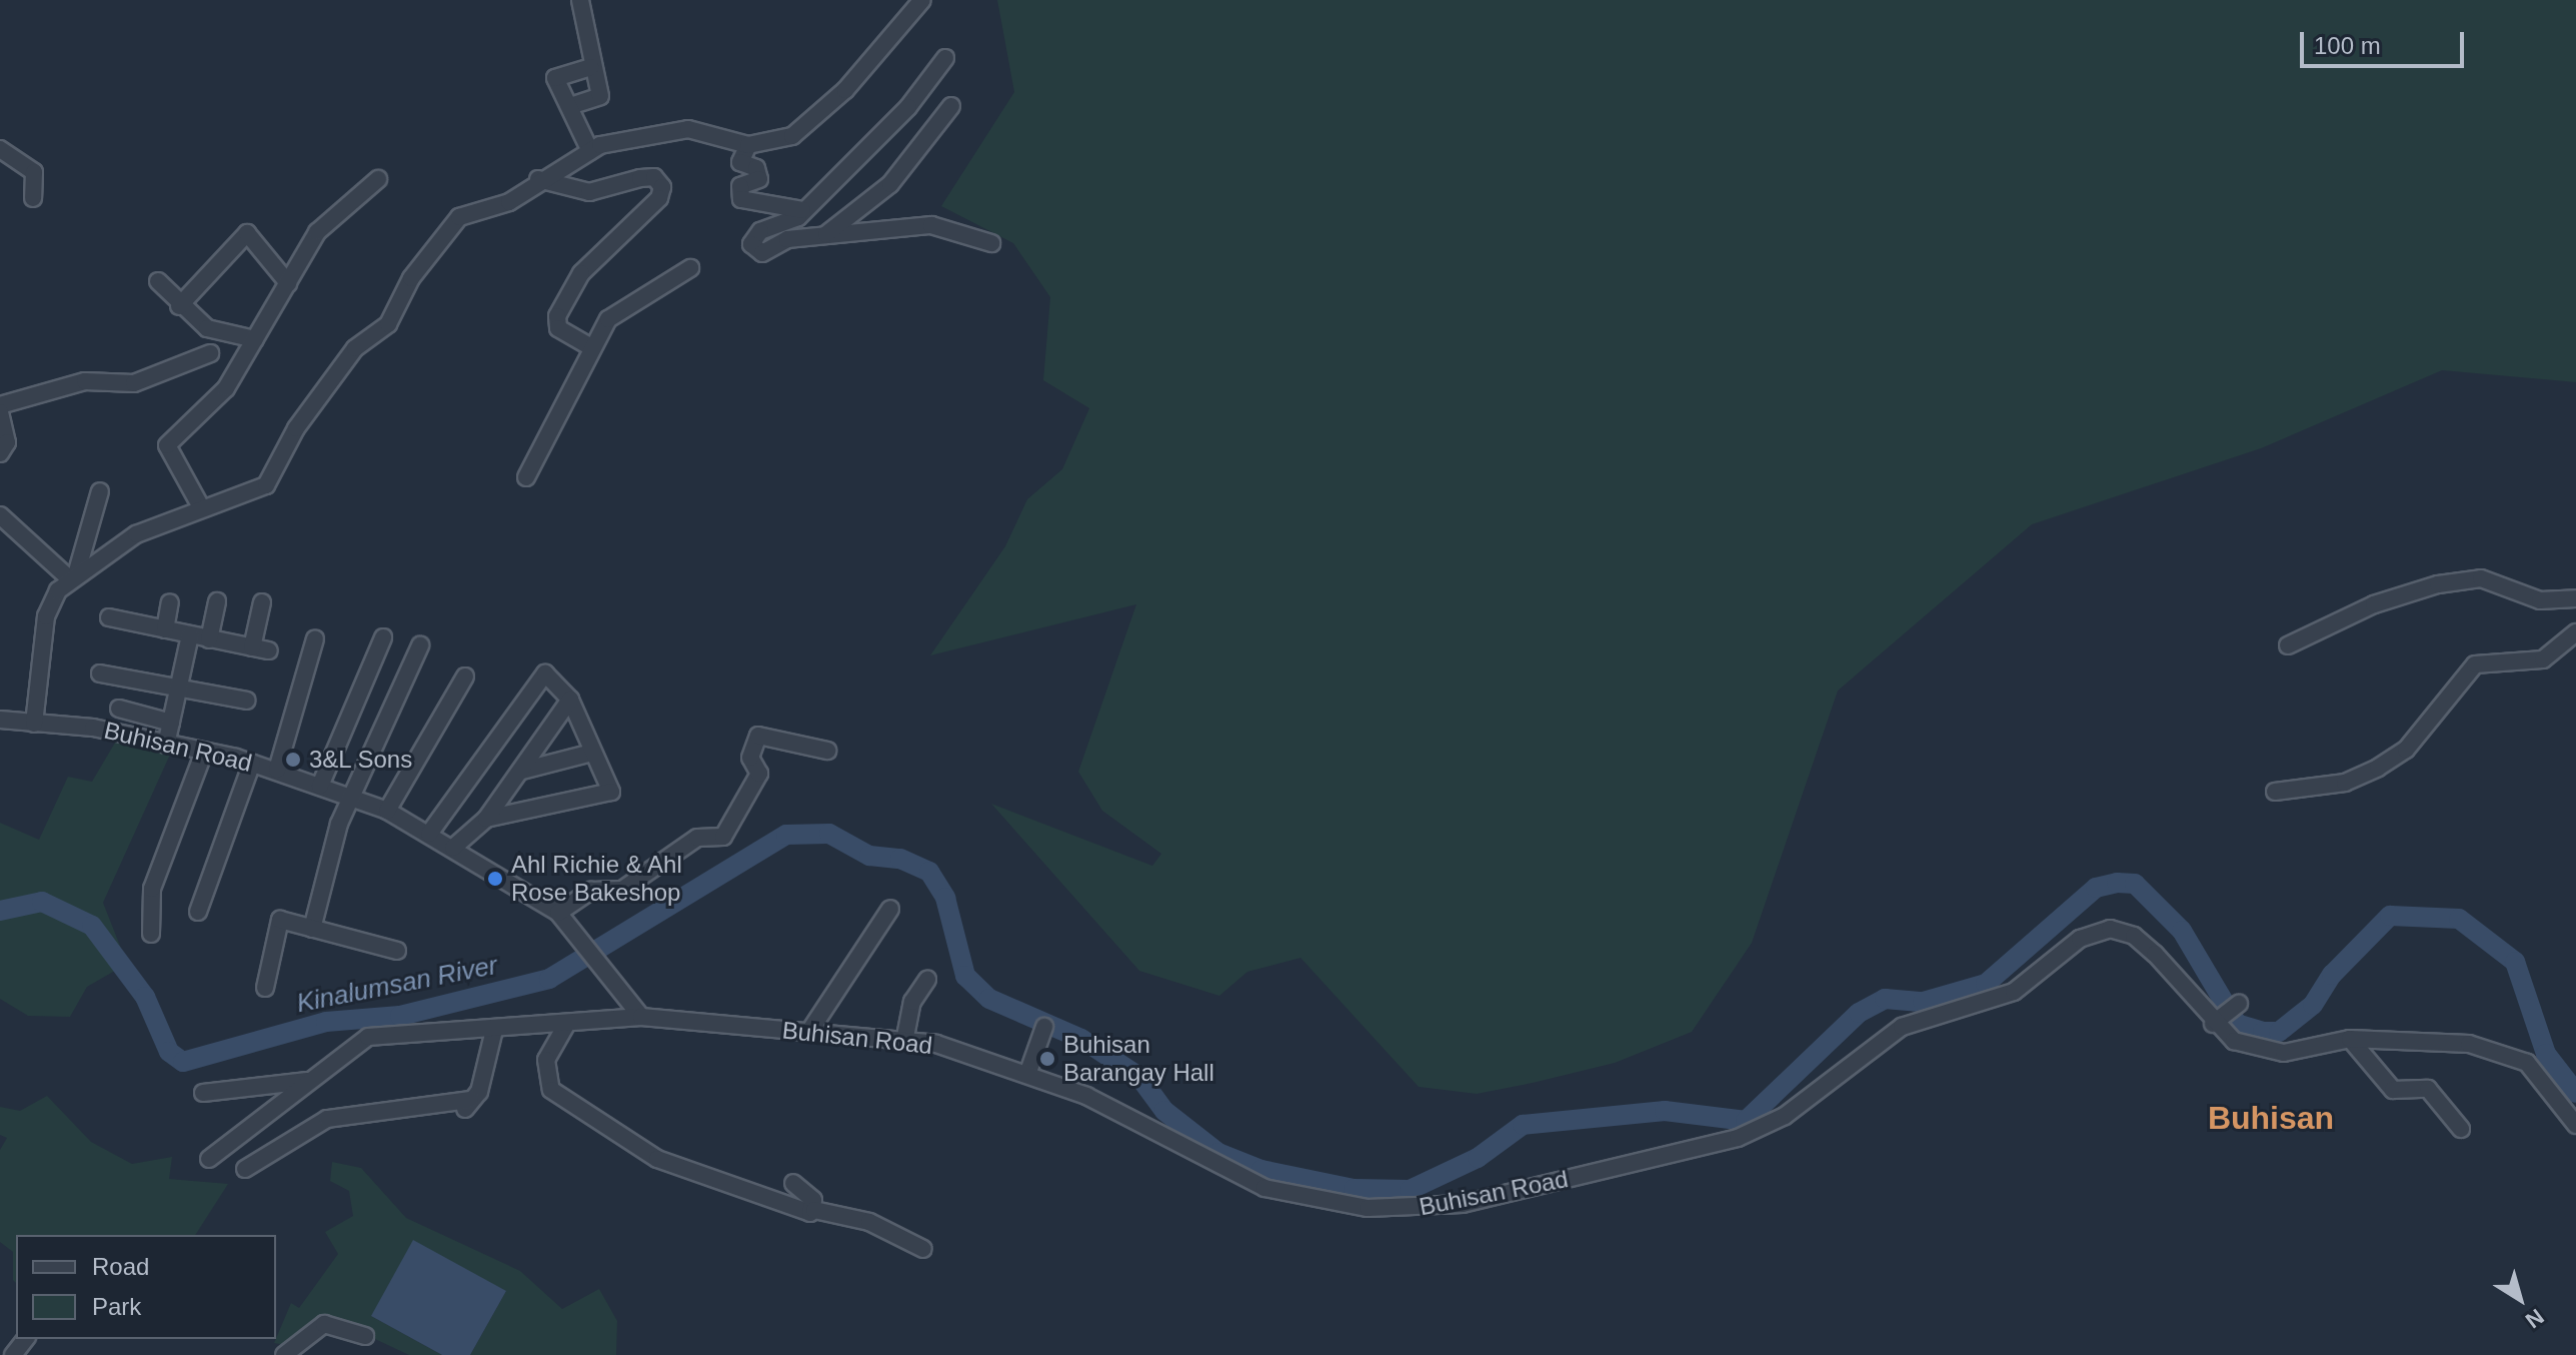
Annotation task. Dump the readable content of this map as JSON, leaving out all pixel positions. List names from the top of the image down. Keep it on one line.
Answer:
{"streets":{"street":["Buhisan Road"]},"districts":["Buhisan"],"water":["Kinalumsan River"],"places":["3&L Sons","Ahl Richie & Ahl Rose Bakeshop","Buhisan Barangay Hall"],"legend":["Road","Park"],"scale_bar":"100 m","north":"bottom right"}
